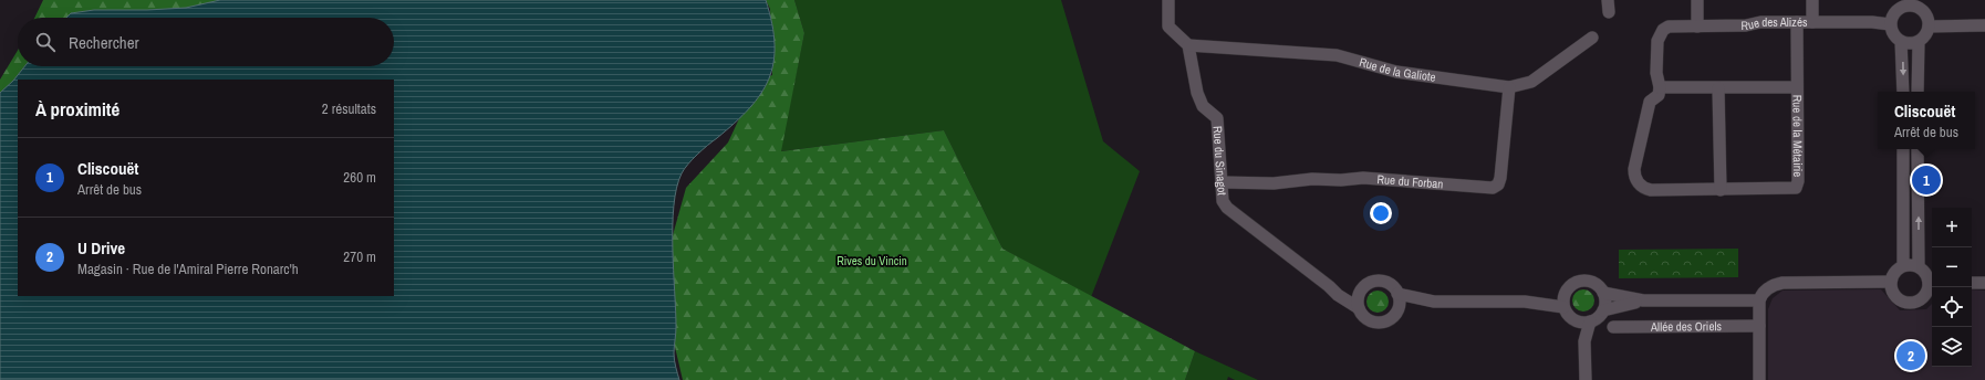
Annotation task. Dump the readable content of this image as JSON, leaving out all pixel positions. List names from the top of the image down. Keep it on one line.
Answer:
{"streets":{"street":["Rue des Alizés","Rue de la Galiote","Rue de la Métairie","Rue du Sinagot","Rue du Forban","Allée des Oriels"]},"crossings":[["Rue des Alizés","Rue de la Métairie"],["Rue de la Galiote","Rue du Sinagot"],["Rue de la Galiote","Rue du Forban"],["Rue du Sinagot","Rue du Forban"]],"parks":["Rives du Vincin"],"page":{"search":"Rechercher","heading":["À proximité","2 résultats"],"popup":["Cliscouët","Arrêt de bus"],"list":[{"mark":"1","name":"Cliscouët","note":"Arrêt de bus","value":"260 m"},{"mark":"2","name":"U Drive","note":"Magasin · Rue de l'Amiral Pierre Ronarc'h","value":"270 m"}],"pins":["1","2"],"map_buttons":["+","−"]}}
